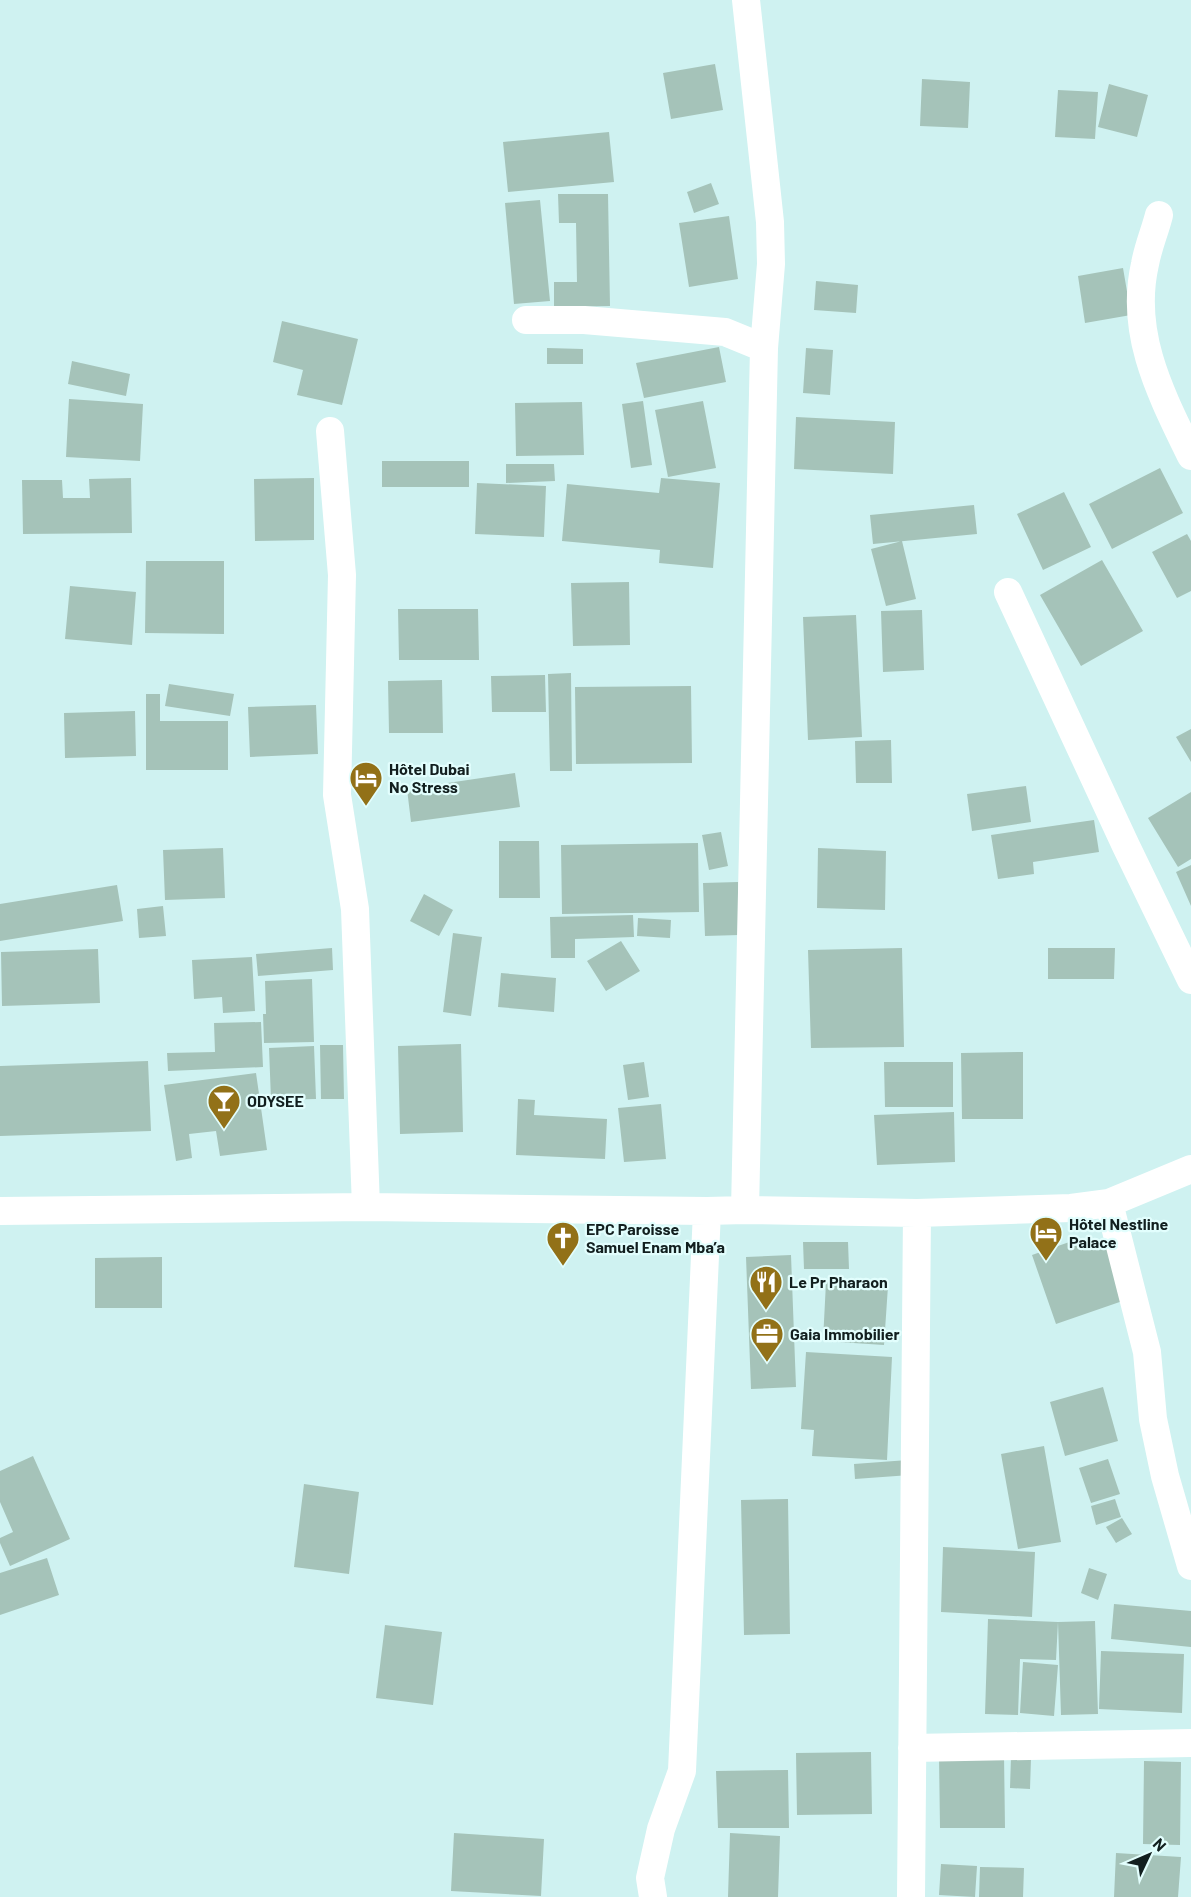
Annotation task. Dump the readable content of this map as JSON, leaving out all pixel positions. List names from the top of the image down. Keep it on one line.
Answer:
{"places":{"hotel":["Hôtel Dubai No Stress","Hôtel Nestline Palace"],"bar":["ODYSEE"],"church":["EPC Paroisse Samuel Enam Mba’a"],"restaurant":["Le Pr Pharaon"],"office":["Gaia Immobilier"]},"north":"top right"}
